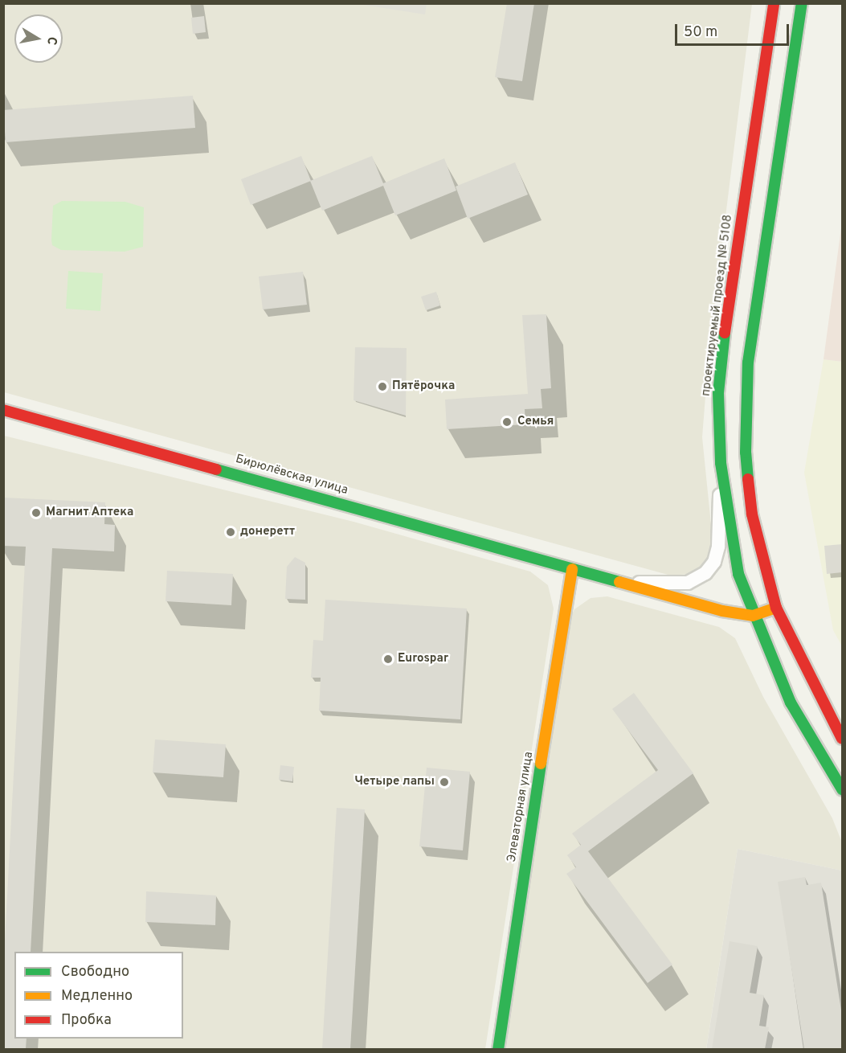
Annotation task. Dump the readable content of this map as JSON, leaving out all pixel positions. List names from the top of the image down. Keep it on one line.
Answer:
{"streets":{"main road":["проектируемый проезд № 5108","Бирюлёвская улица","Элеваторная улица"]},"crossings":[["проектируемый проезд № 5108","Бирюлёвская улица"],["Бирюлёвская улица","Элеваторная улица"]],"places":["Пятёрочка","Семья","Магнит Аптека","донеретт","Eurospar","Четыре лапы"],"legend":["Свободно","Медленно","Пробка"],"scale_bar":"50 m","north":"right"}
